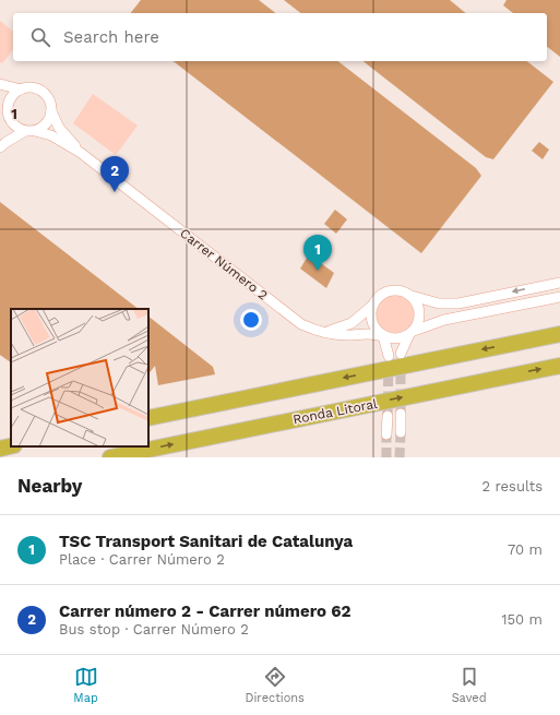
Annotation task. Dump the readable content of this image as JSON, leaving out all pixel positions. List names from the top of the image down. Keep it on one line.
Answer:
{"streets":{"highway":["Ronda Litoral"],"street":["Carrer Número 2"]},"page":{"search":"Search here","pins":["2","1"],"heading":["Nearby","2 results"],"list":[{"mark":"1","name":"TSC Transport Sanitari de Catalunya","note":"Place · Carrer Número 2","value":"70 m"},{"mark":"2","name":"Carrer número 2 - Carrer número 62","note":"Bus stop · Carrer Número 2","value":"150 m"}],"nav":["Map","Directions","Saved"]},"grid":{"rows":["1"]}}
